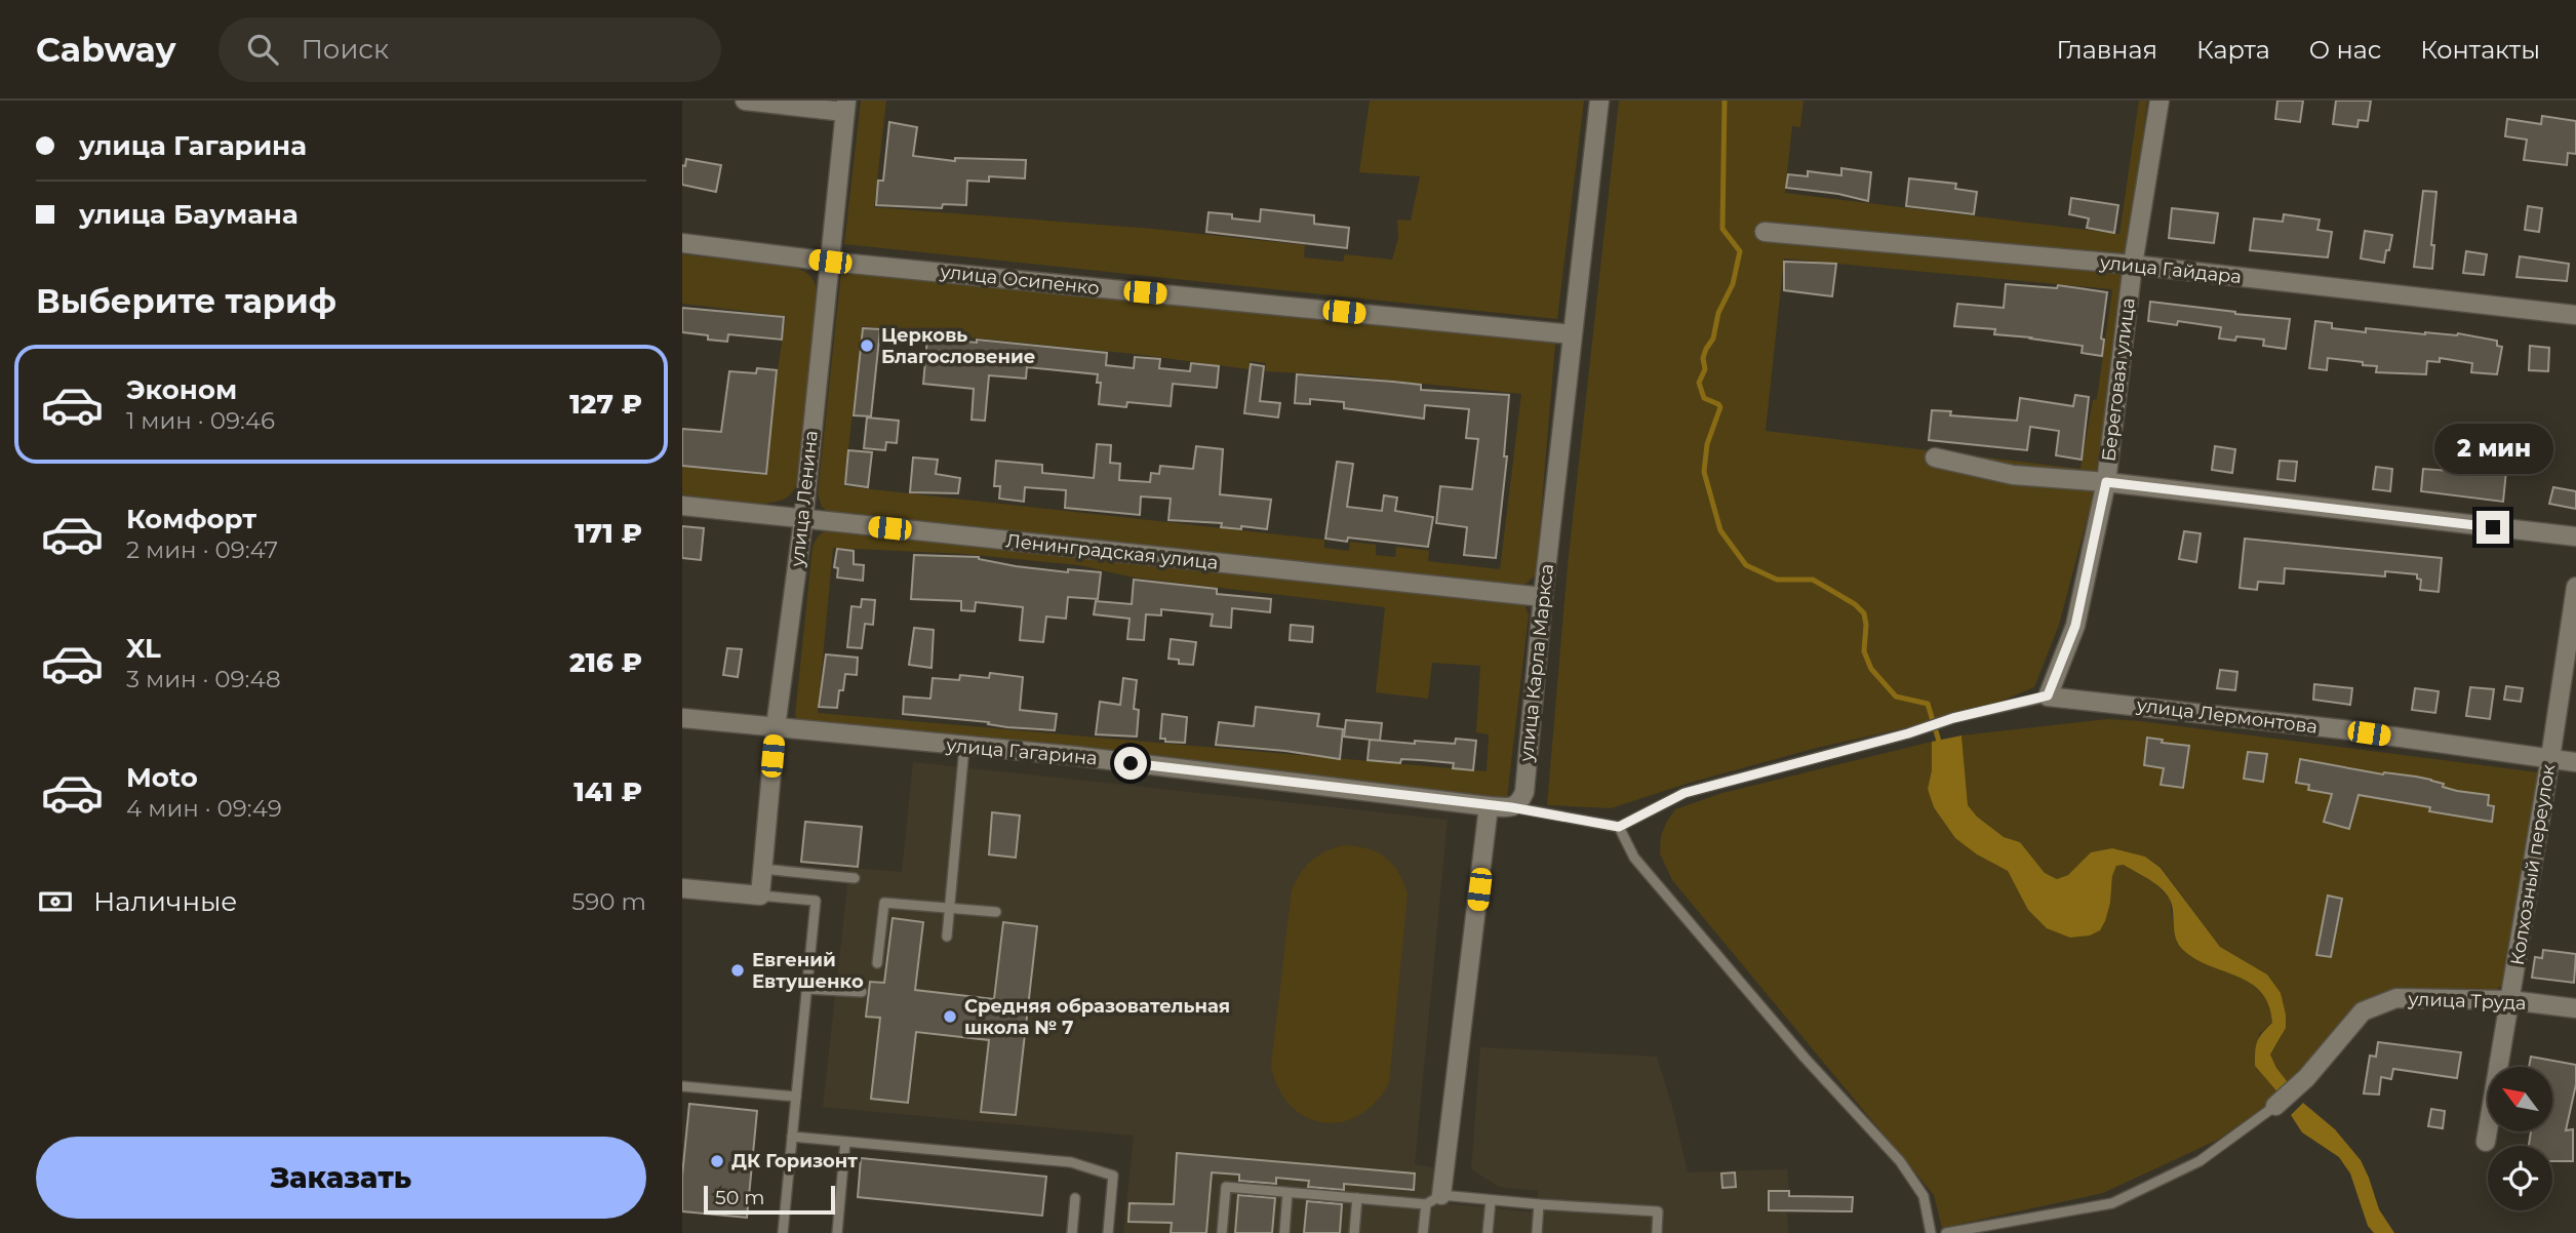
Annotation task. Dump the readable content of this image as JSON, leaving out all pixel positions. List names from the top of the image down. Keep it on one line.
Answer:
{"streets":{"street":["улица Гайдара","улица Осипенко","Береговая улица","улица Ленина","Ленинградская улица","улица Карла Маркса","улица Лермонтова","улица Гагарина","Колхозный переулок","улица Труда"]},"crossings":[["улица Гайдара","Береговая улица"],["улица Осипенко","улица Ленина"],["улица Осипенко","улица Карла Маркса"],["Береговая улица","улица Лермонтова"],["улица Ленина","Ленинградская улица"],["улица Ленина","улица Гагарина"],["Ленинградская улица","улица Карла Маркса"],["улица Лермонтова","Колхозный переулок"],["Колхозный переулок","улица Труда"]],"places":["Церковь Благословение","Евгений Евтушенко","Средняя образовательная школа № 7","ДК Горизонт"],"scale_bar":"50 m","north":"top left","page":{"header":"Cabway","search":"Поиск","nav":["Главная","Карта","О нас","Контакты"],"banner":["улица Гагарина","улица Баумана"],"heading":"Выберите тариф","list":[{"name":"Эконом","note":"1 мин · 09:46","value":"127 ₽"},{"name":"Комфорт","note":"2 мин · 09:47","value":"171 ₽"},{"name":"XL","note":"3 мин · 09:48","value":"216 ₽"},{"name":"Moto","note":"4 мин · 09:49","value":"141 ₽"}],"bubble":"2 мин","pay":["Наличные","590 m"],"buttons":"Заказать","scale":"50 m"}}
